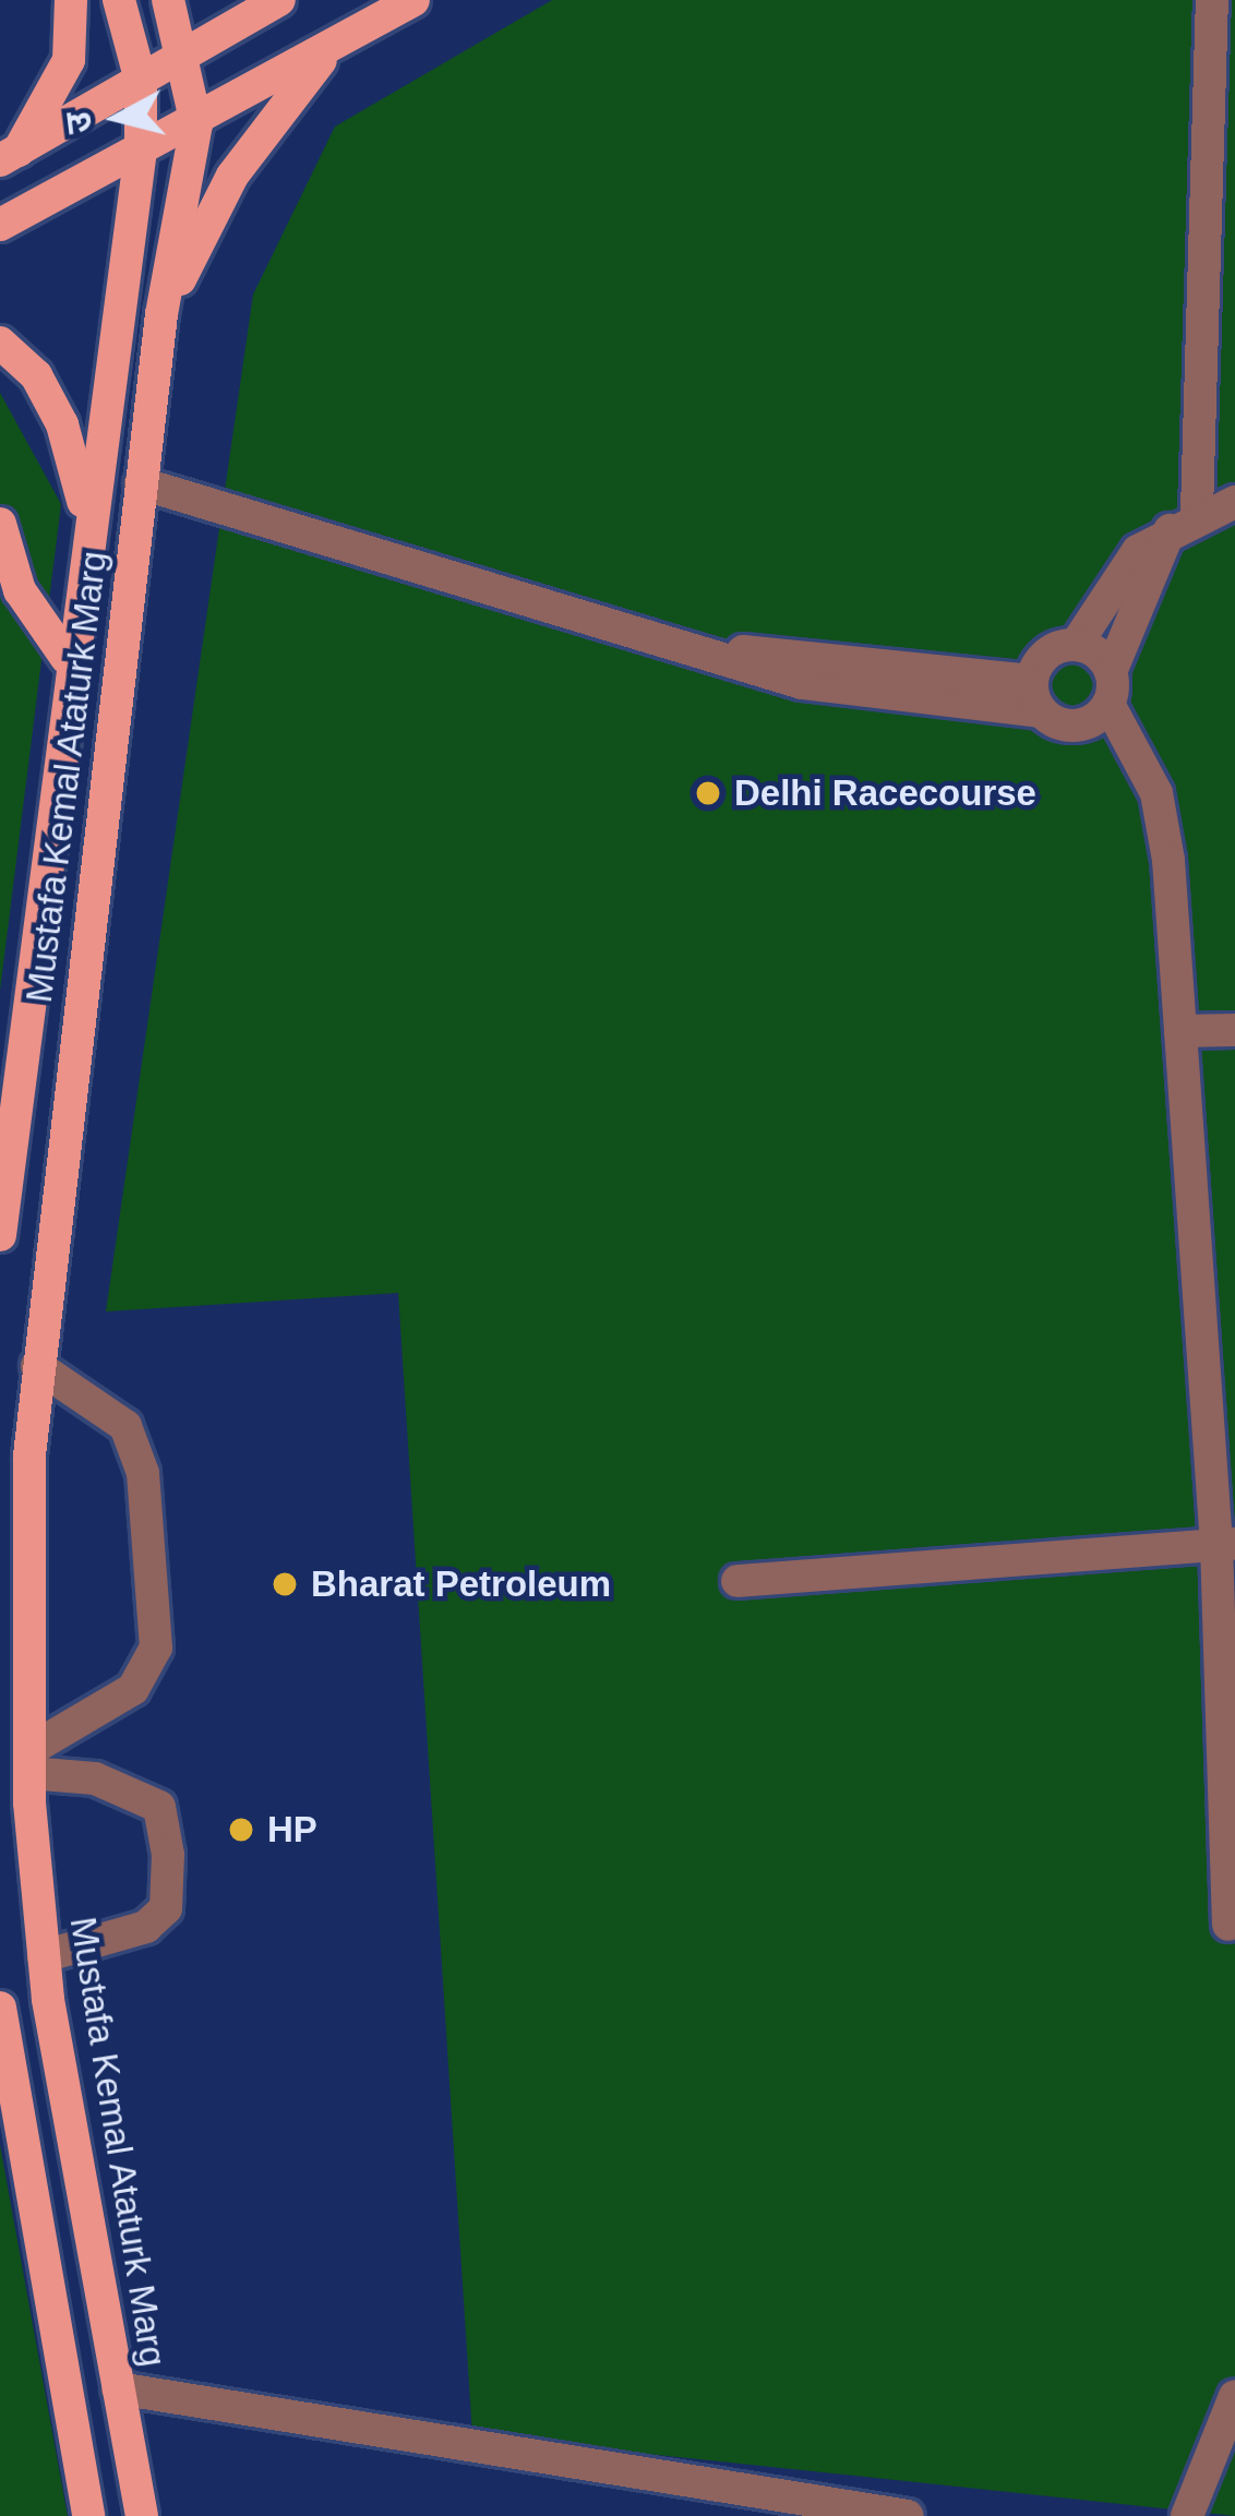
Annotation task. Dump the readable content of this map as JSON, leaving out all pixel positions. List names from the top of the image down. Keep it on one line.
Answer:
{"streets":{"main road":["Mustafa Kemal Ataturk Marg"]},"places":["Delhi Racecourse","Bharat Petroleum","HP"],"north":"left"}
